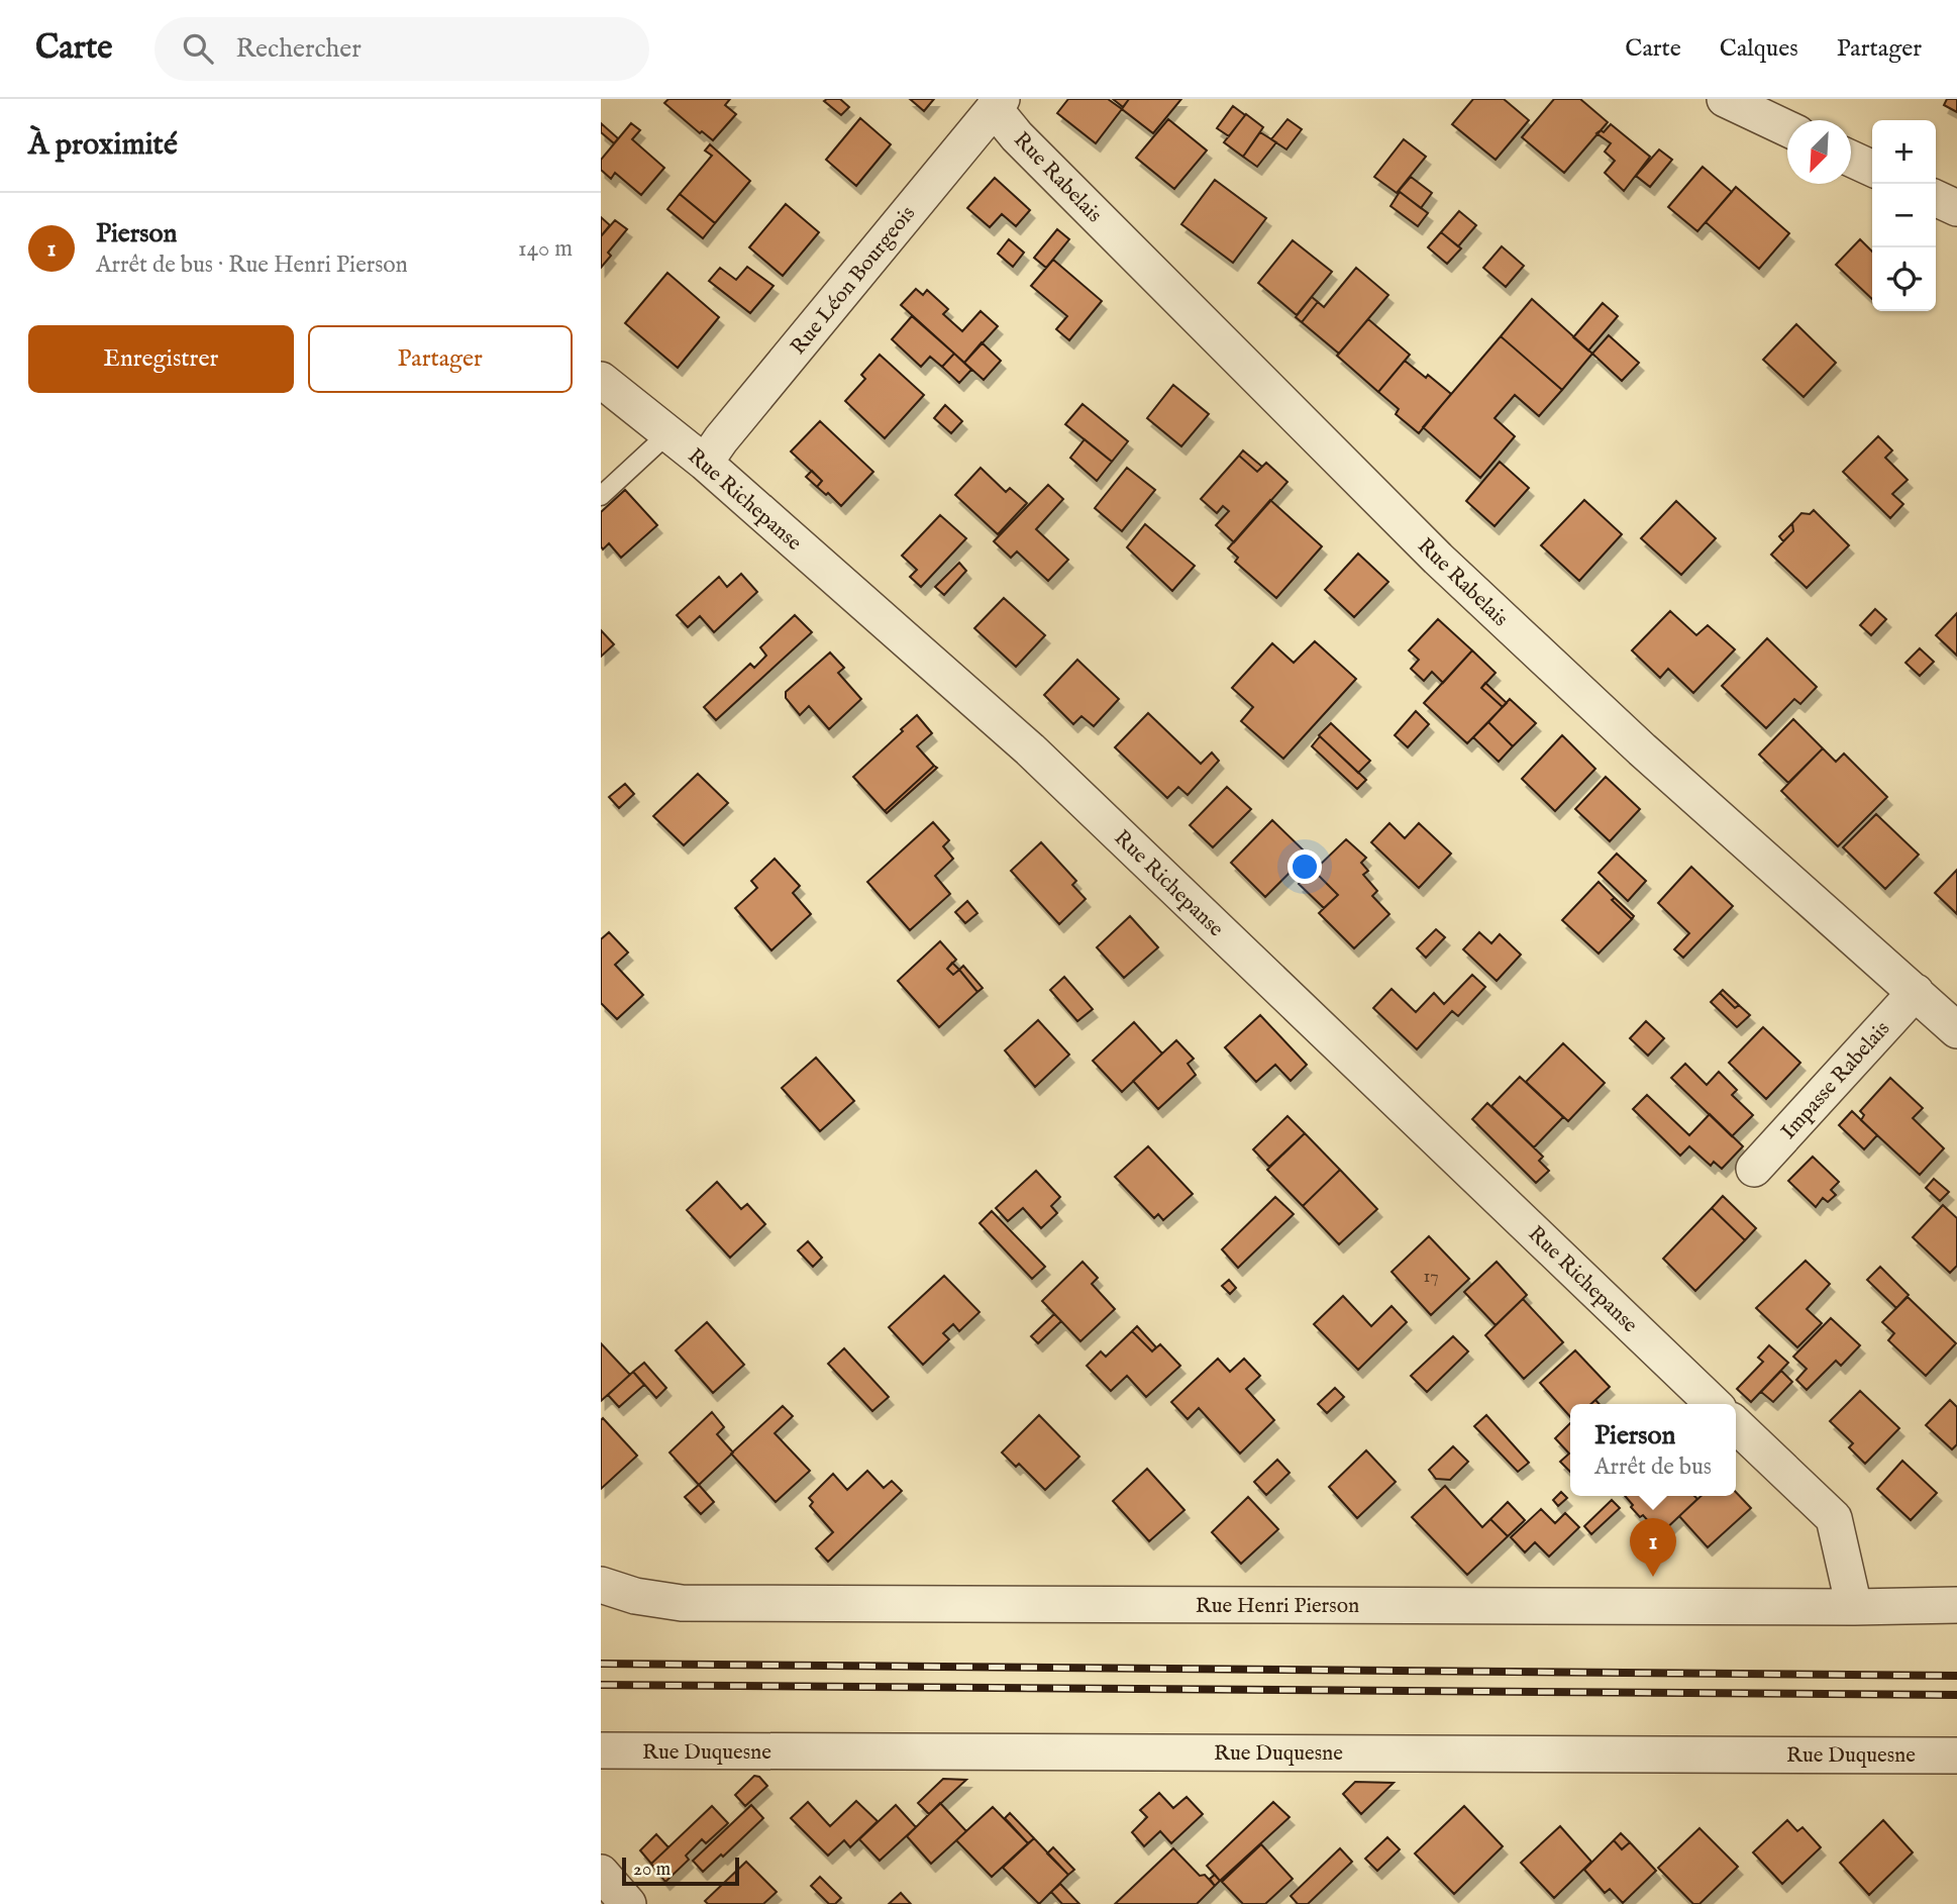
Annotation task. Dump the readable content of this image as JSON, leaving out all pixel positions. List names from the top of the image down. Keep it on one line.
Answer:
{"streets":{"street":["Rue Rabelais","Rue Léon Bourgeois","Rue Richepanse","Impasse Rabelais","Rue Henri Pierson","Rue Duquesne"]},"crossings":[["Rue Rabelais","Rue Léon Bourgeois"],["Rue Rabelais","Impasse Rabelais"],["Rue Léon Bourgeois","Rue Richepanse"]],"house_numbers":["17"],"scale_bar":"20 m","north":"bottom left","page":{"header":"Carte","search":"Rechercher","nav":["Carte","Calques","Partager"],"heading":"À proximité","map_buttons":["+","−"],"list":[{"mark":"1","name":"Pierson","note":"Arrêt de bus · Rue Henri Pierson","value":"140 m"}],"buttons":["Enregistrer","Partager"],"popup":["Pierson","Arrêt de bus"],"pins":"1","scale":"20 m"}}
